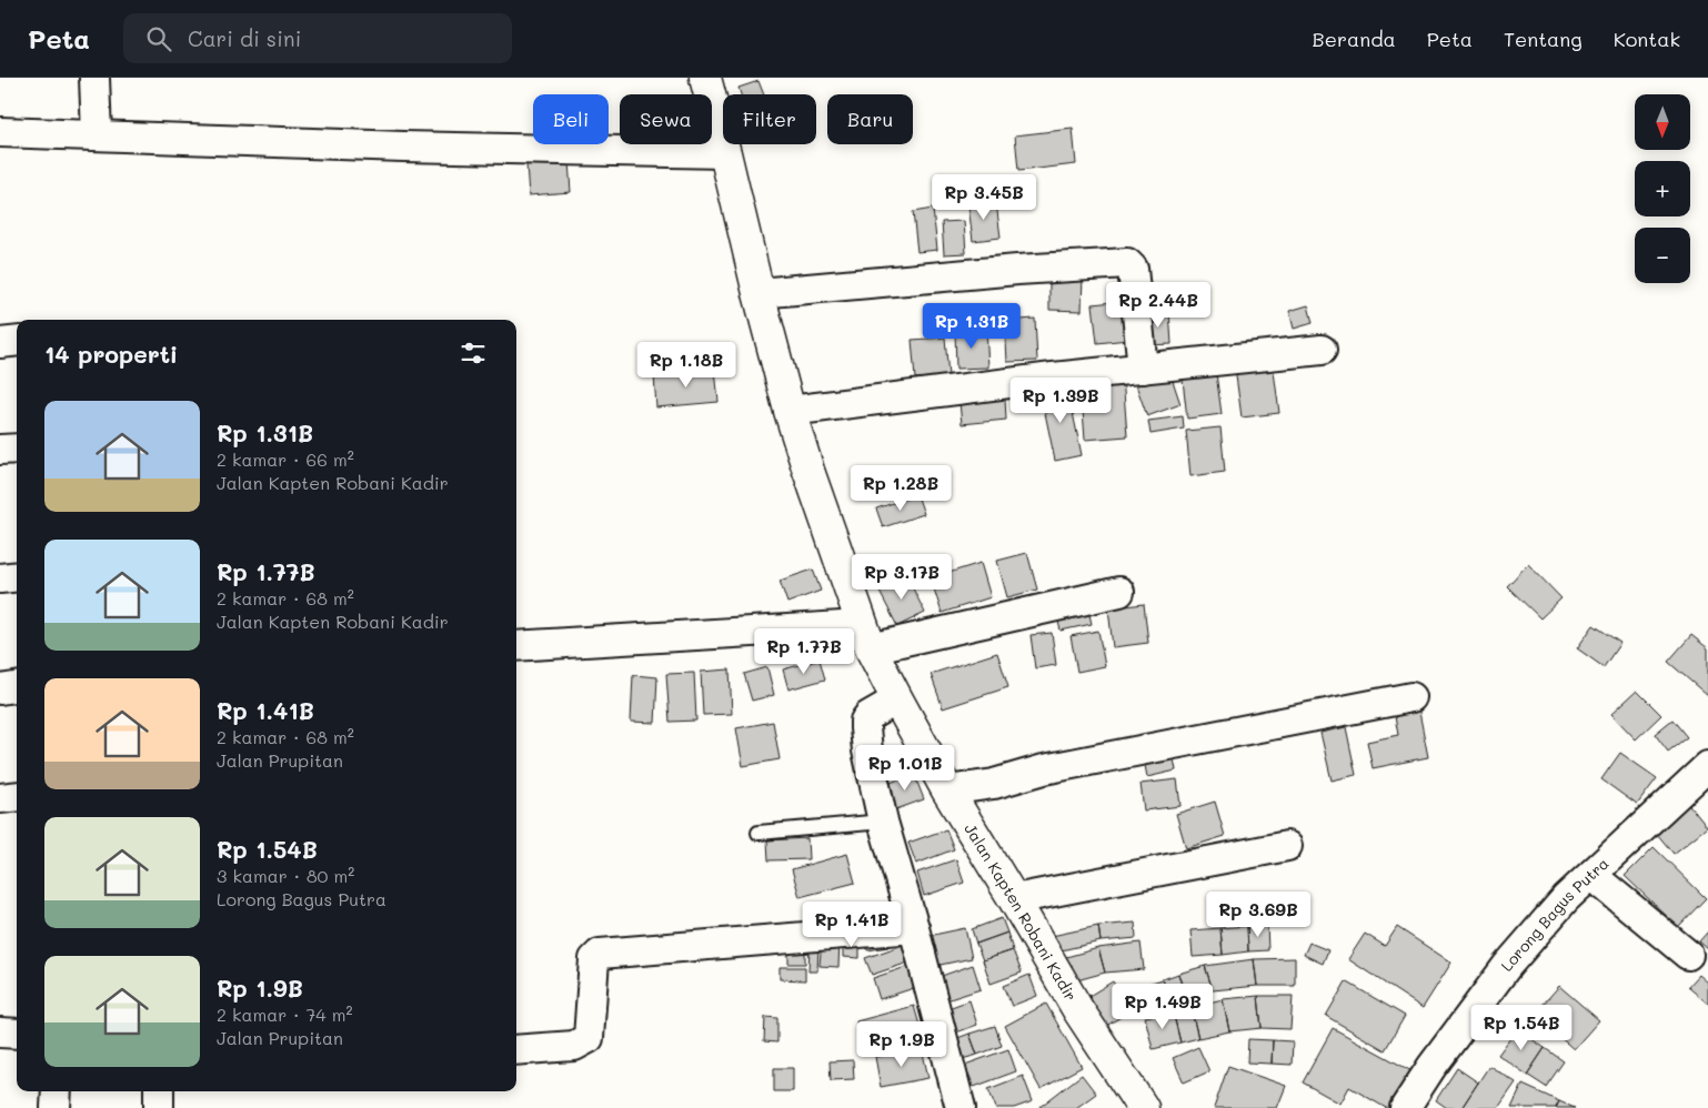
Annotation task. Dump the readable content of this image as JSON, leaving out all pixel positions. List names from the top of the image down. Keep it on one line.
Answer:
{"streets":{"main road":["Jalan Kapten Robani Kadir"],"street":["Lorong Bagus Putra"]},"north":"bottom","page":{"header":"Peta","search":"Cari di sini","nav":["Beranda","Peta","Tentang","Kontak"],"map_buttons":["+","−"],"chip":["Beli","Sewa","Filter","Baru"],"price":["Rp 3.45B","Rp 2.44B","Rp 1.31B","Rp 1.18B","Rp 1.39B","Rp 1.28B","Rp 3.17B","Rp 1.77B","Rp 1.01B","Rp 3.69B","Rp 1.41B","Rp 1.49B","Rp 1.54B","Rp 1.9B"],"heading":"14 properti","list":[{"name":"Rp 1.31B","note":"2 kamar · 66 m² · Jalan Kapten Robani Kadir"},{"name":"Rp 1.77B","note":"2 kamar · 68 m² · Jalan Kapten Robani Kadir"},{"name":"Rp 1.41B","note":"2 kamar · 68 m² · Jalan Prupitan"},{"name":"Rp 1.54B","note":"3 kamar · 80 m² · Lorong Bagus Putra"},{"name":"Rp 1.9B","note":"2 kamar · 74 m² · Jalan Prupitan"}]}}
